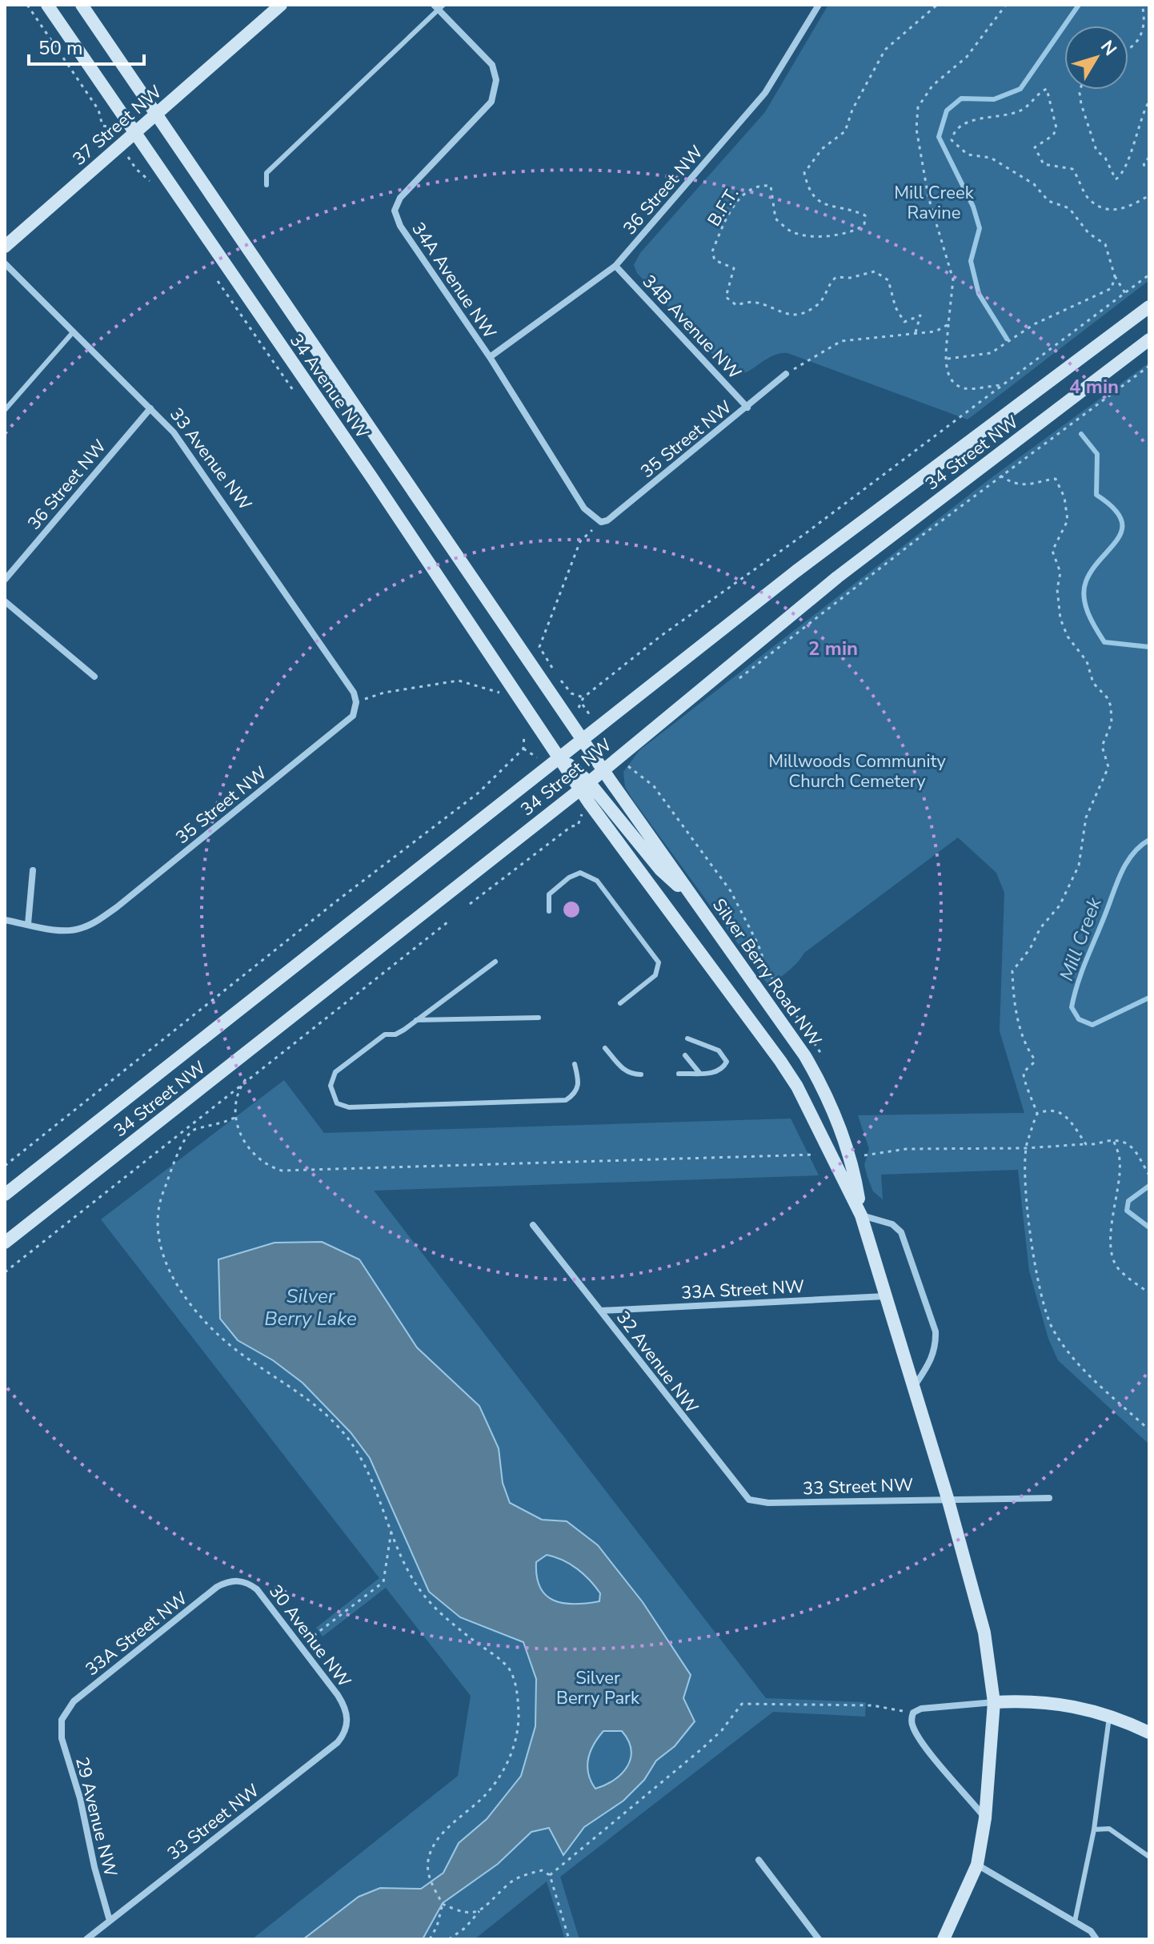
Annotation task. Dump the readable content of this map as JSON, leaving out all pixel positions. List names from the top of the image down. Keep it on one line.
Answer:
{"streets":{"main road":["37 Street NW","34 Avenue NW","34 Street NW","Silver Berry Road NW"],"street":["36 Street NW","34A Avenue NW","34B Avenue NW","35 Street NW","33 Avenue NW","33A Street NW","32 Avenue NW","33 Street NW","30 Avenue NW","29 Avenue NW"],"path":["B.F.T."]},"crossings":[["37 Street NW","34 Avenue NW"],["36 Street NW","34A Avenue NW"],["36 Street NW","34B Avenue NW"],["36 Street NW","33 Avenue NW"],["34A Avenue NW","35 Street NW"],["34B Avenue NW","35 Street NW"],["34 Avenue NW","34 Street NW"],["34 Avenue NW","Silver Berry Road NW"],["35 Street NW","33 Avenue NW"],["34 Street NW","Silver Berry Road NW"],["Silver Berry Road NW","33A Street NW"],["Silver Berry Road NW","33 Street NW"],["33A Street NW","32 Avenue NW"],["33A Street NW","30 Avenue NW"],["33A Street NW","29 Avenue NW"],["32 Avenue NW","33 Street NW"],["33 Street NW","30 Avenue NW"],["33 Street NW","29 Avenue NW"]],"water":["Mill Creek","Silver Berry Lake"],"parks":["Mill Creek Ravine","Millwoods Community Church Cemetery","Silver Berry Park"],"scale_bar":"50 m","north":"top right","rings":["4 min","2 min"]}
